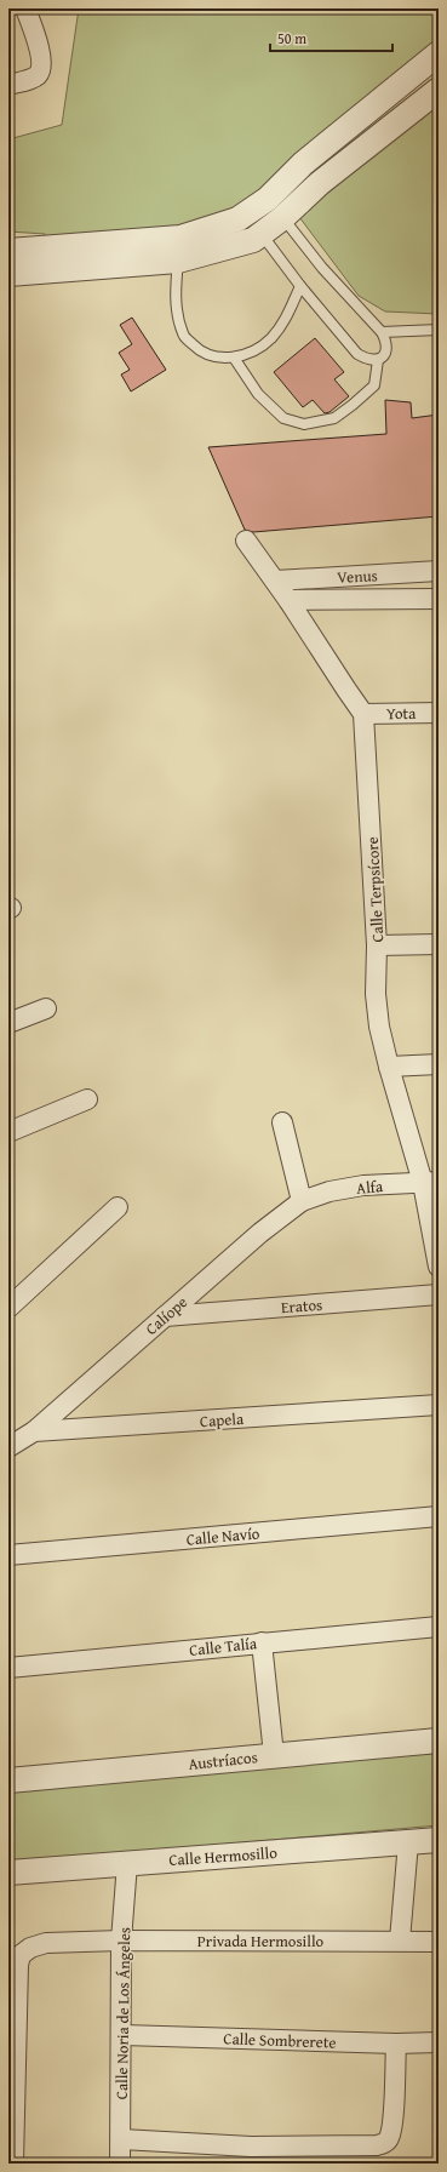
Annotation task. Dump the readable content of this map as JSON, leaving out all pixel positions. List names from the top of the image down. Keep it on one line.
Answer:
{"streets":{"street":["Venus","Yota","Calle Terpsícore","Alfa","Eratos","Calíope","Capela","Calle Navío","Calle Talía","Austríacos","Calle Hermosillo","Privada Hermosillo","Calle Noria de Los Ángeles","Calle Sombrerete"]},"crossings":[["Yota","Calle Terpsícore"],["Calle Terpsícore","Alfa"],["Alfa","Calíope"],["Eratos","Calíope"],["Calíope","Capela"],["Calle Hermosillo","Calle Noria de Los Ángeles"],["Privada Hermosillo","Calle Noria de Los Ángeles"],["Calle Noria de Los Ángeles","Calle Sombrerete"]],"scale_bar":"50 m"}
